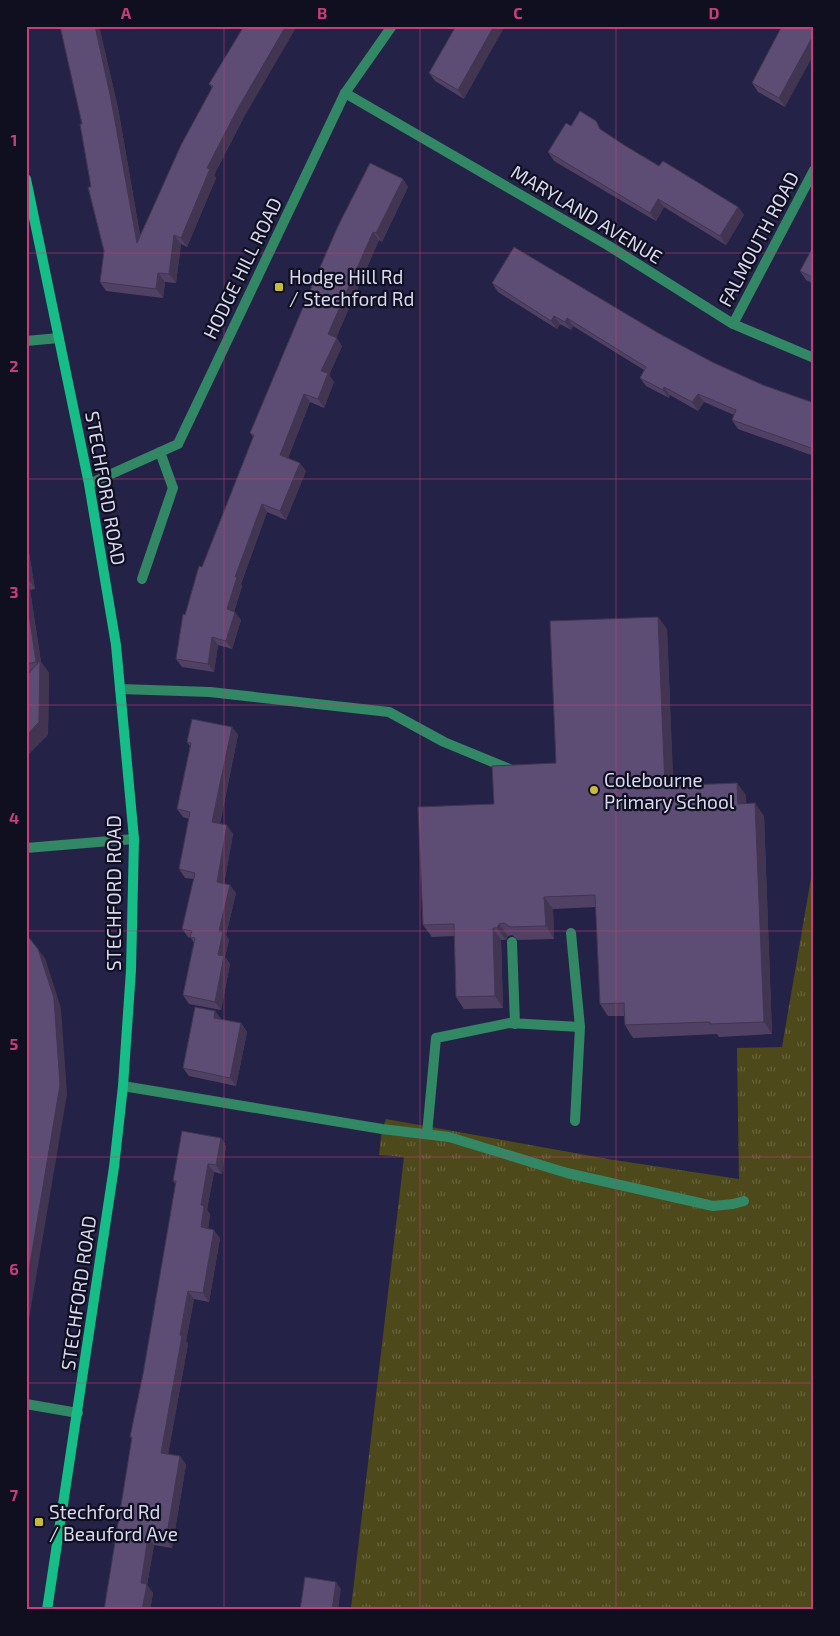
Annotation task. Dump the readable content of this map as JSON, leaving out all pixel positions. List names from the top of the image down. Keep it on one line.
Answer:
{"streets":{"main road":["STECHFORD ROAD"],"street":["MARYLAND AVENUE","FALMOUTH ROAD","HODGE HILL ROAD"]},"crossings":[["MARYLAND AVENUE","FALMOUTH ROAD"],["MARYLAND AVENUE","HODGE HILL ROAD"],["HODGE HILL ROAD","STECHFORD ROAD"]],"places":{"transit":["Hodge Hill Rd / Stechford Rd","Stechford Rd / Beauford Ave"],"other":["Colebourne Primary School"]},"grid":{"columns":["A","B","C","D"],"rows":["1","2","3","4","5","6","7"]}}
